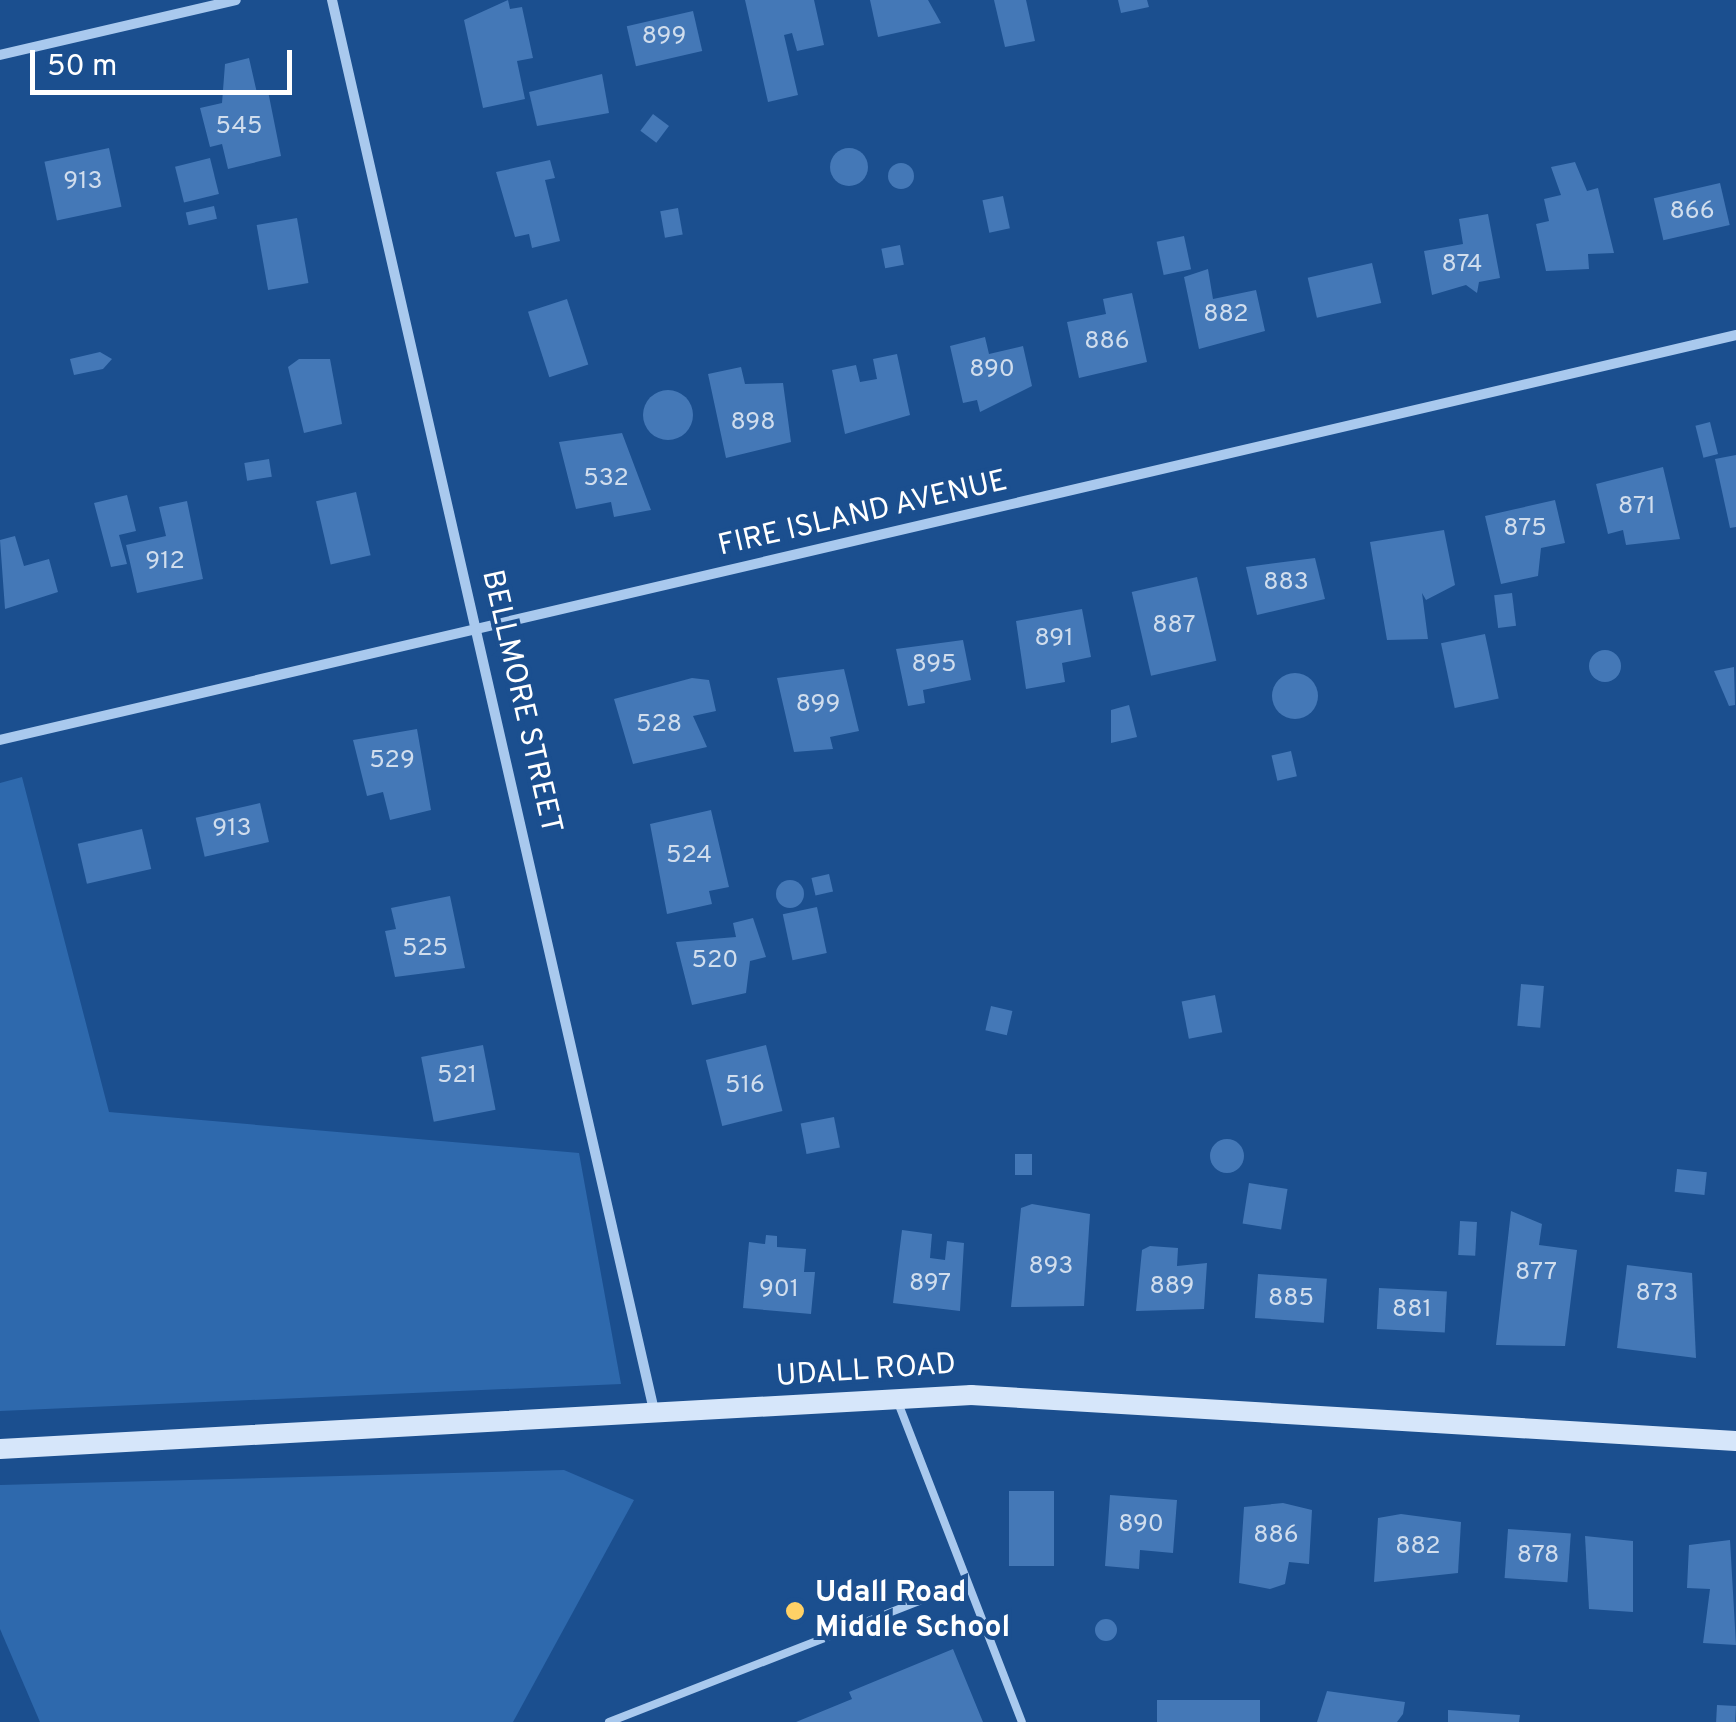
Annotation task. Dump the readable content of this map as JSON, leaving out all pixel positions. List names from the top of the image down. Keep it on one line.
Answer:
{"streets":{"street":["FIRE ISLAND AVENUE","BELLMORE STREET","UDALL ROAD"]},"crossings":[["FIRE ISLAND AVENUE","BELLMORE STREET"],["BELLMORE STREET","UDALL ROAD"]],"places":["Udall Road Middle School"],"house_numbers":["899","545","913","866","874","882","886","890","898","532","871","875","912","883","887","891","895","899","528","529","913","524","525","520","521","516","893","877","897","889","901","873","885","881","890","886","882","878"],"scale_bar":"50 m"}
